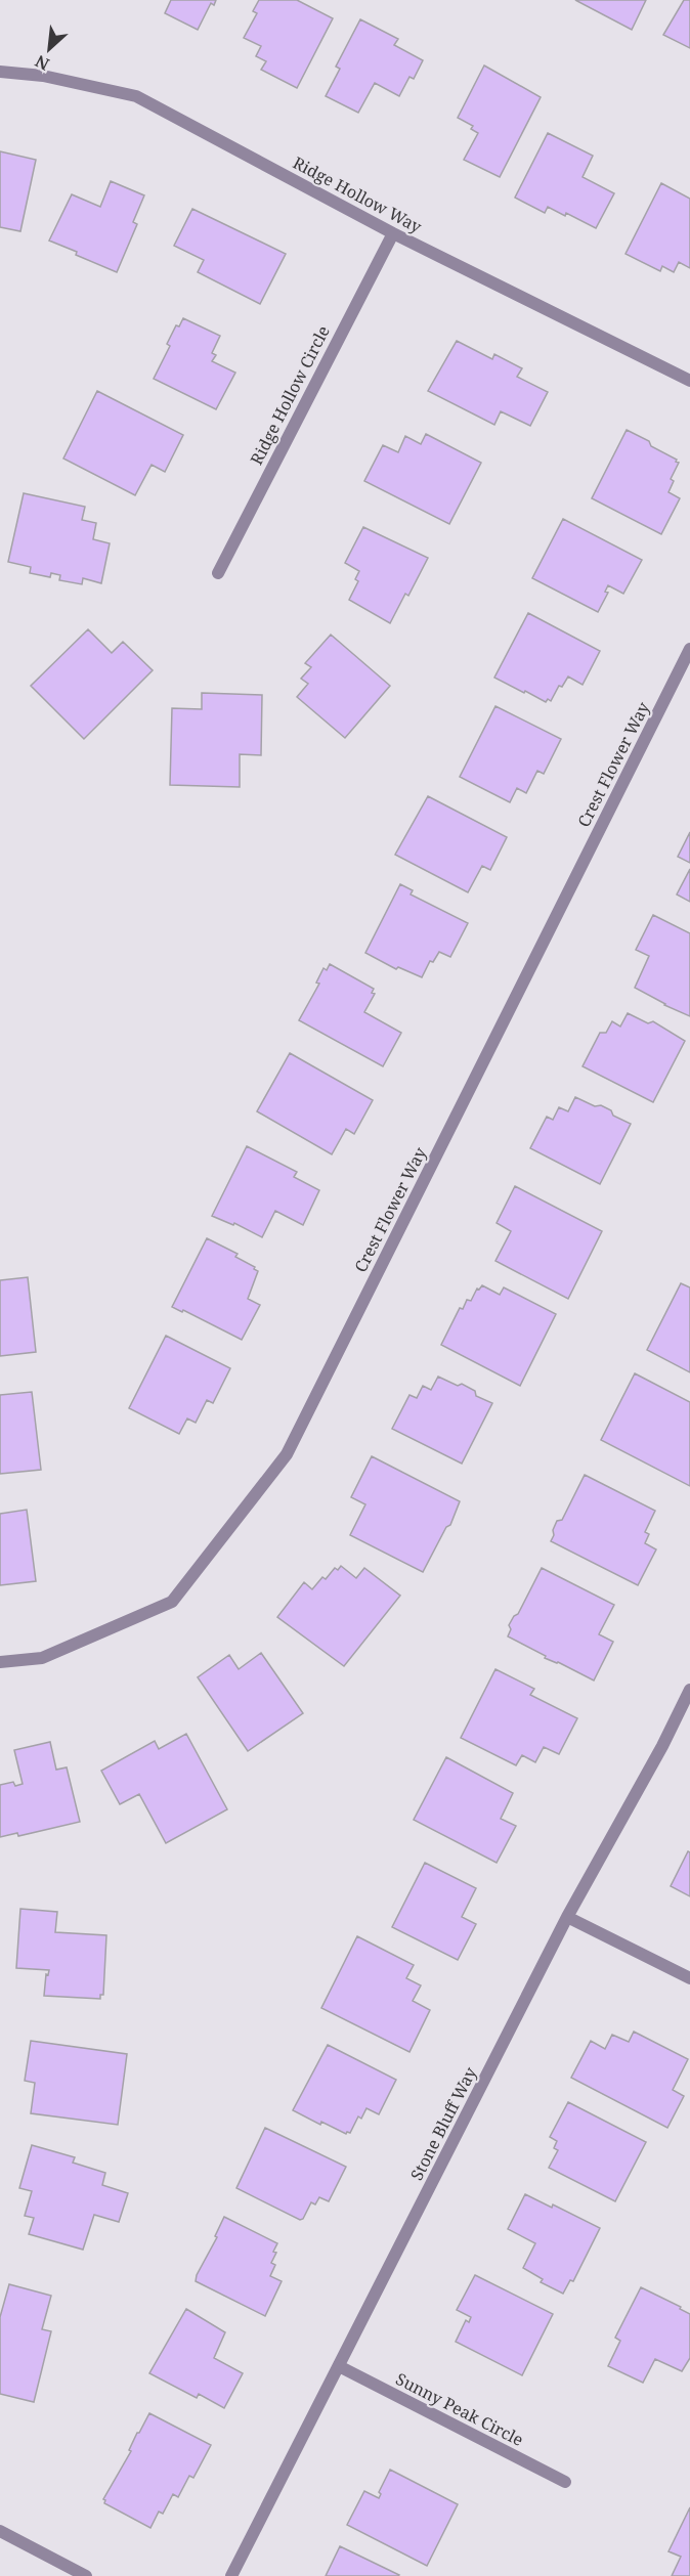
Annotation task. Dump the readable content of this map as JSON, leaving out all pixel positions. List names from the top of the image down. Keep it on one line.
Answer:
{"streets":{"street":["Ridge Hollow Way","Ridge Hollow Circle","Crest Flower Way","Stone Bluff Way","Sunny Peak Circle"]},"crossings":[["Ridge Hollow Way","Ridge Hollow Circle"],["Stone Bluff Way","Sunny Peak Circle"]],"north":"bottom left"}
